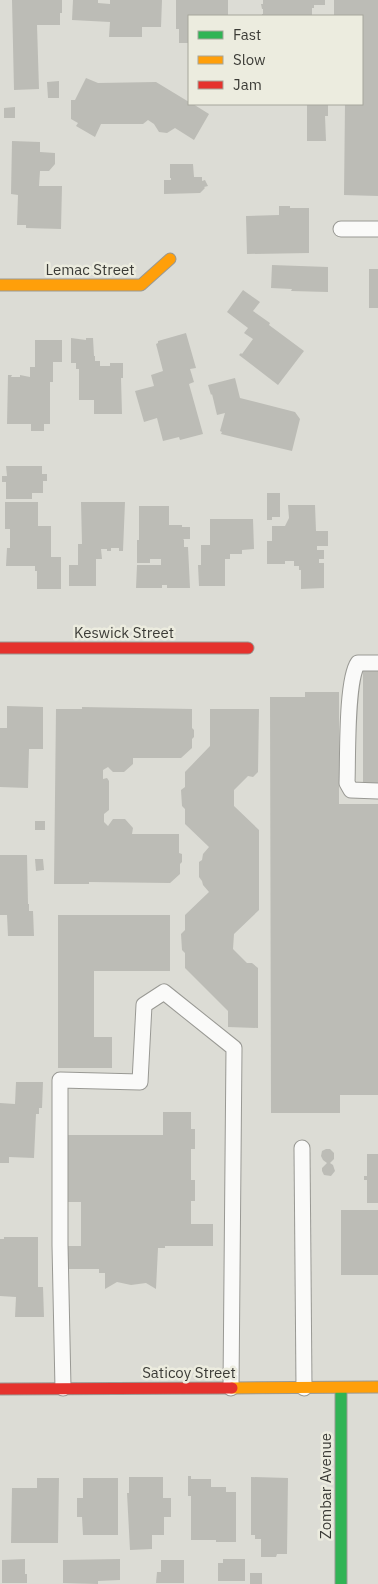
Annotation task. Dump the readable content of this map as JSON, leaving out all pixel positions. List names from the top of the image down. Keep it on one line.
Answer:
{"streets":{"street":["Lemac Street","Keswick Street","Saticoy Street","Zombar Avenue"]},"crossings":[["Saticoy Street","Zombar Avenue"]],"legend":["Fast","Slow","Jam"]}
